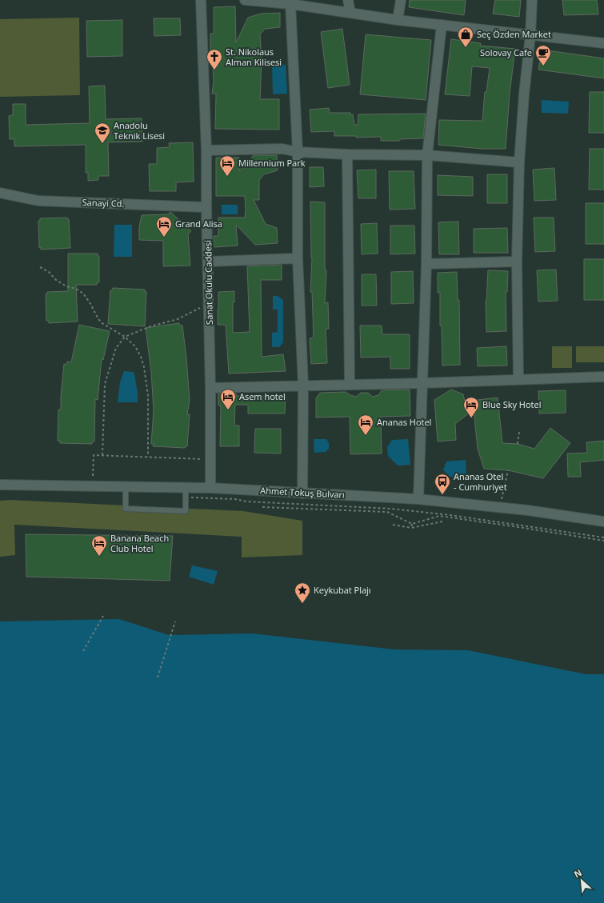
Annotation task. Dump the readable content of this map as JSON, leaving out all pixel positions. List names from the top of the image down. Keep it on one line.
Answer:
{"streets":{"street":["Sanayi Cd.","Sanat Okulu Caddesi","Ahmet Tokuş Bulvarı"]},"crossings":[["Sanayi Cd.","Sanat Okulu Caddesi"],["Sanat Okulu Caddesi","Ahmet Tokuş Bulvarı"]],"places":{"shop":["Seç Özden Market"],"cafe":["Solovay Cafe"],"church":["St. Nikolaus Alman Kilisesi"],"school or university":["Anadolu Teknik Lisesi"],"hotel":["Millennium Park","Grand Alisa","Asem hotel","Blue Sky Hotel","Ananas Hotel","Banana Beach Club Hotel"],"bus stop":["Ananas Otel - Cumhuriyet"],"place":["Keykubat Plajı"]},"north":"top left"}
